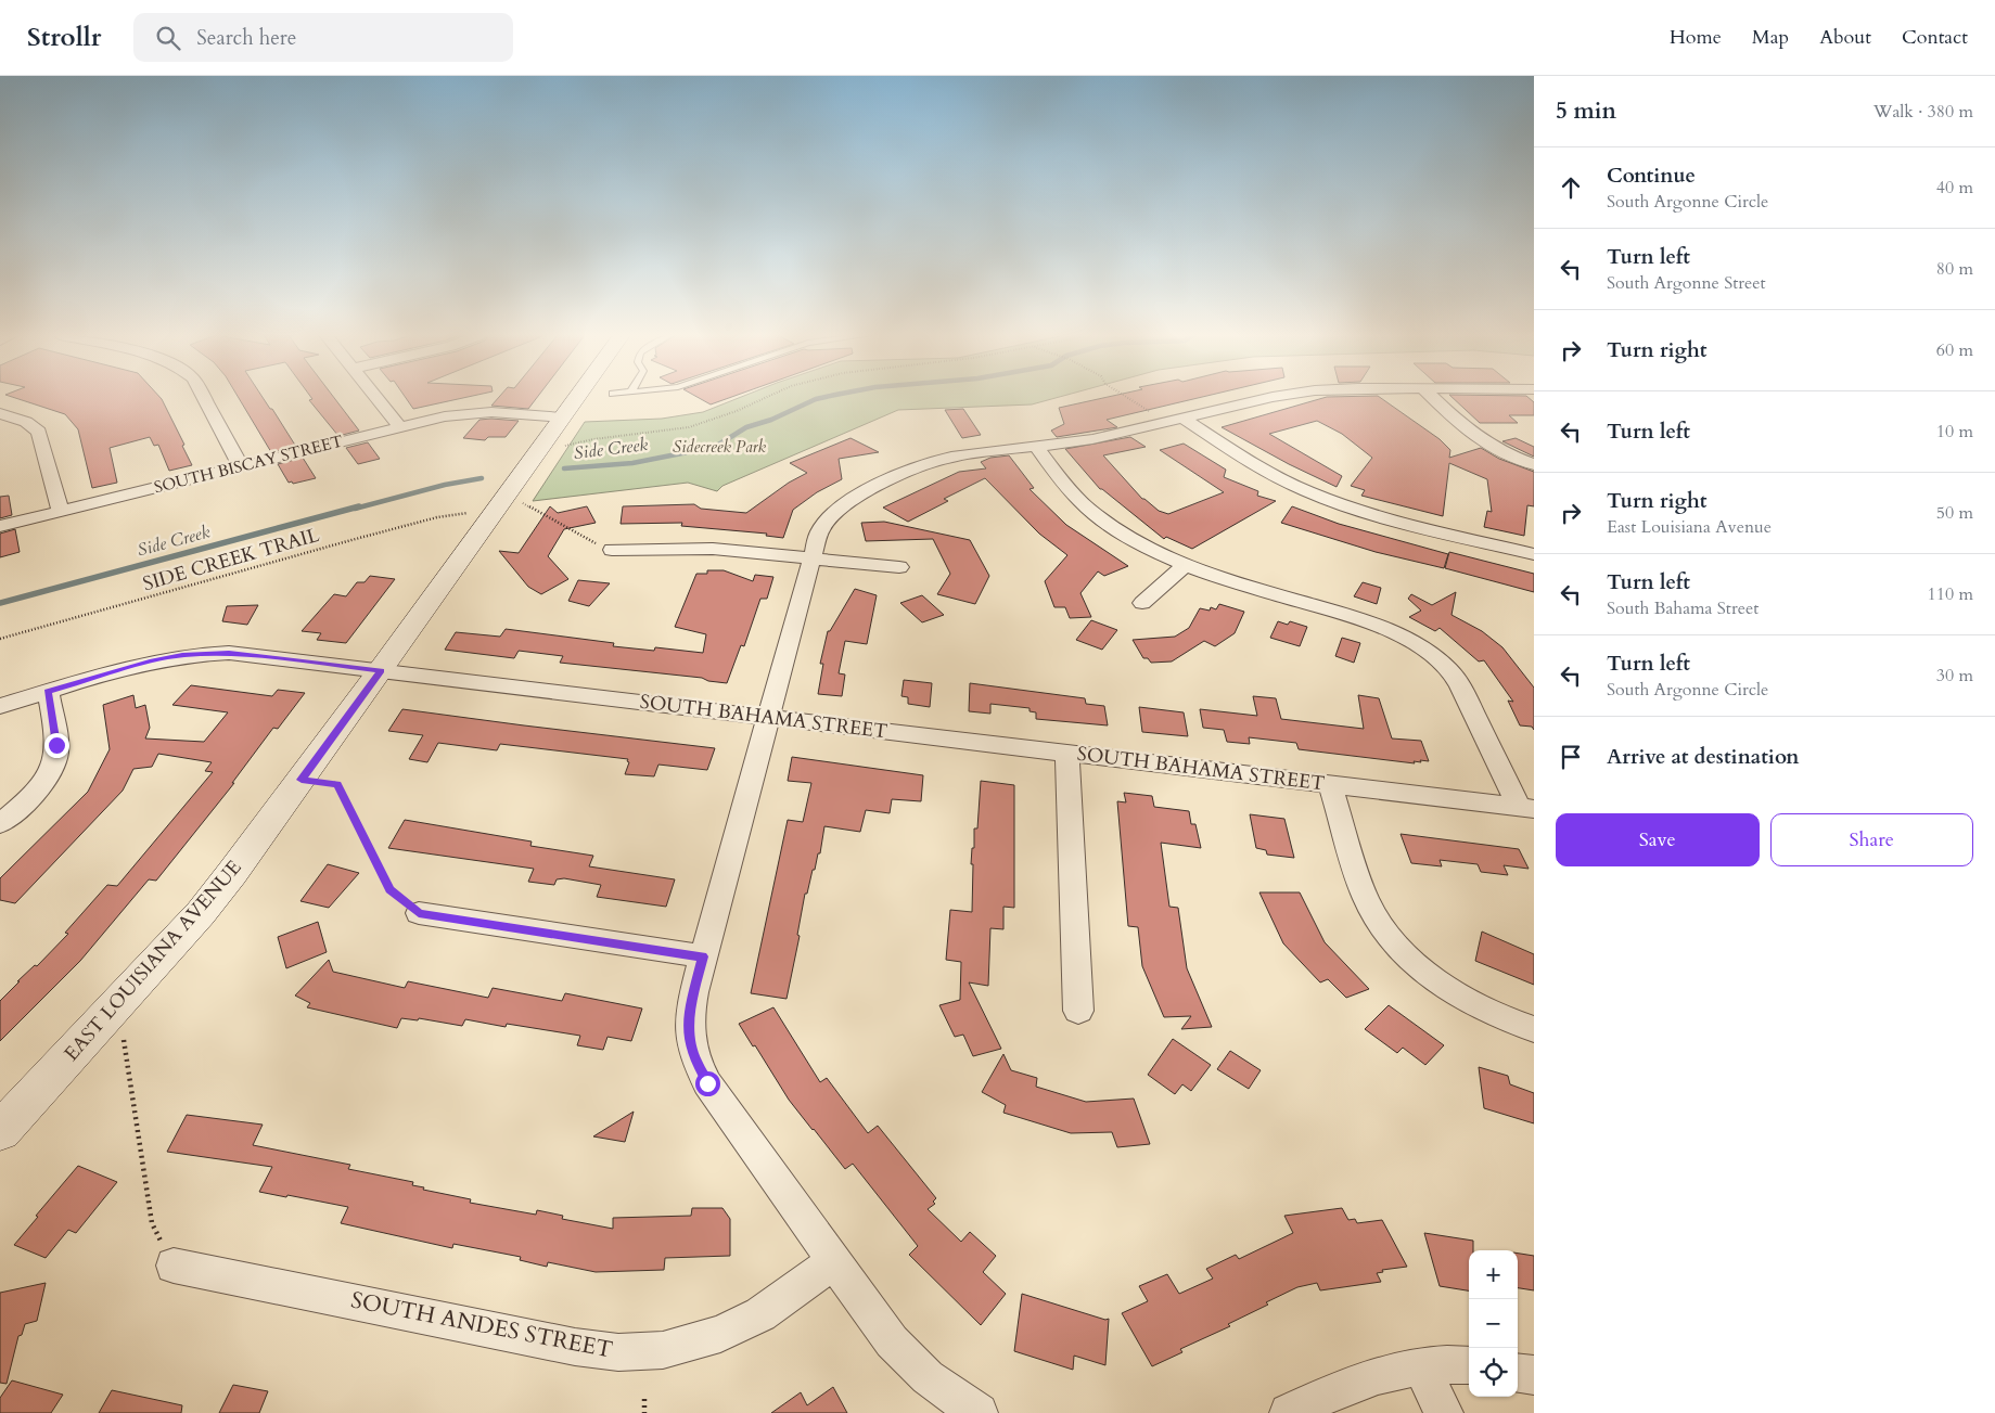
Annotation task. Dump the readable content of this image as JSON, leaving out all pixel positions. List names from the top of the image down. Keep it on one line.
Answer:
{"streets":{"street":["SOUTH BISCAY STREET","SOUTH BAHAMA STREET","EAST LOUISIANA AVENUE","SOUTH ANDES STREET"],"path":["SIDE CREEK TRAIL"]},"crossings":[["SOUTH BISCAY STREET","EAST LOUISIANA AVENUE"],["SOUTH BAHAMA STREET","EAST LOUISIANA AVENUE"]],"water":["Side Creek"],"parks":["Sidecreek Park"],"page":{"header":"Strollr","search":"Search here","nav":["Home","Map","About","Contact"],"heading":["5 min","Walk · 380 m"],"list":[["Continue","South Argonne Circle","40 m"],["Turn left","South Argonne Street","80 m"],["Turn right","60 m"],["Turn left","10 m"],["Turn right","East Louisiana Avenue","50 m"],["Turn left","South Bahama Street","110 m"],["Turn left","South Argonne Circle","30 m"],"Arrive at destination"],"buttons":["Save","Share"],"map_buttons":["+","−"]}}
